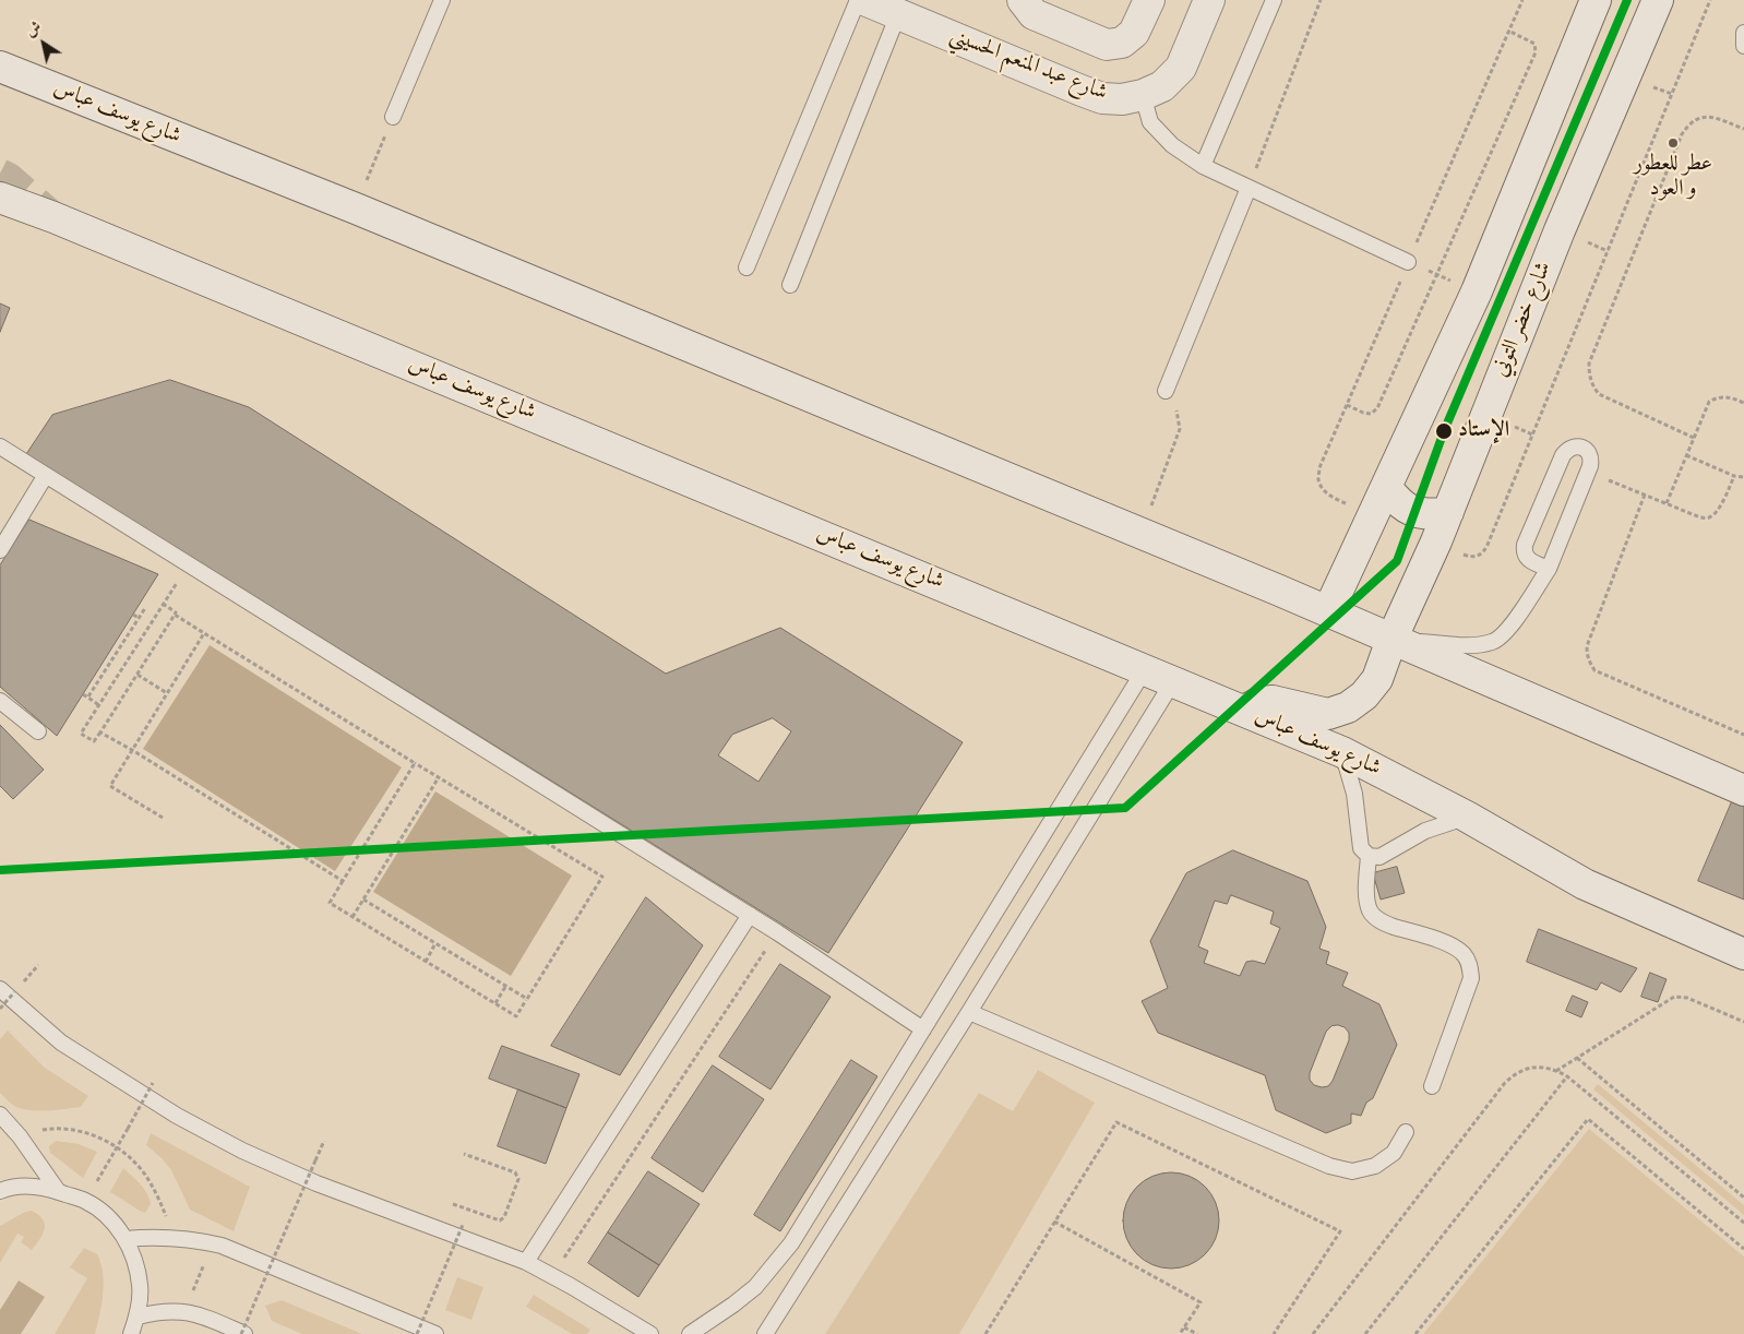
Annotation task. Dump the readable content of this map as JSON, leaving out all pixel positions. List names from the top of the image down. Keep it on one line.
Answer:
{"streets":{"main road":["شارع عبد المنعم الحسيني","شارع يوسف عباس","شارع خضر التوني"]},"crossings":[["شارع يوسف عباس","شارع خضر التوني"]],"places":["عطر للعطور و العود","الإستاد"],"north":"top left"}
